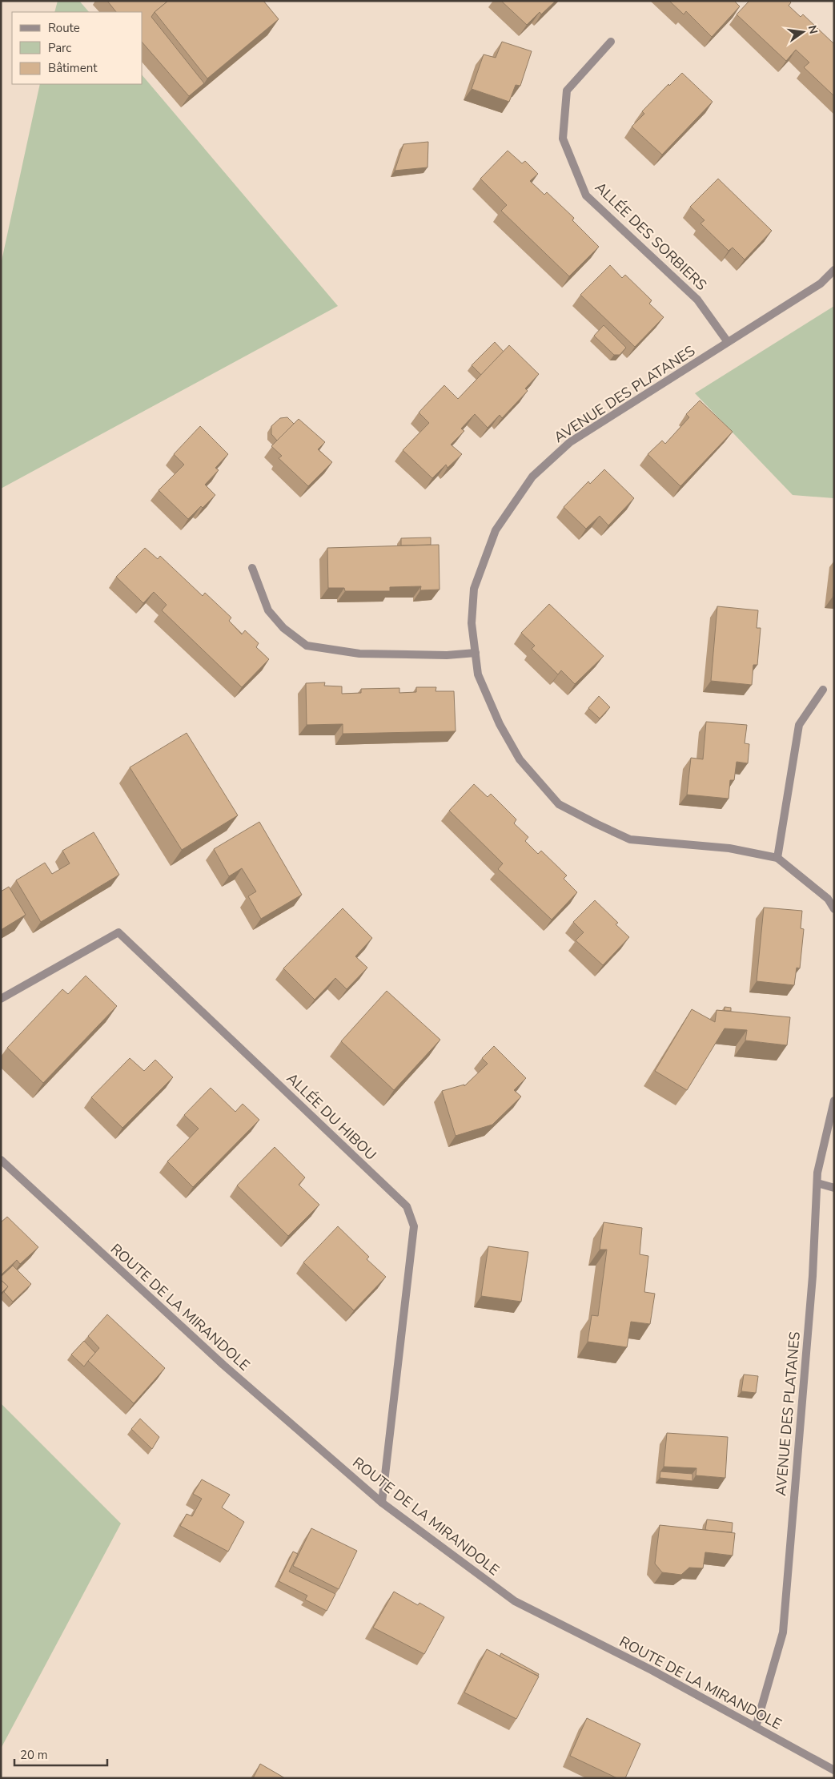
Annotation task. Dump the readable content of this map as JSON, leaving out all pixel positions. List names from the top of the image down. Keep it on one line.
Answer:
{"streets":{"street":["ALLÉE DES SORBIERS","AVENUE DES PLATANES","ALLÉE DU HIBOU","ROUTE DE LA MIRANDOLE"]},"crossings":[["ALLÉE DES SORBIERS","AVENUE DES PLATANES"],["AVENUE DES PLATANES","ROUTE DE LA MIRANDOLE"],["ALLÉE DU HIBOU","ROUTE DE LA MIRANDOLE"]],"legend":["Route","Parc","Bâtiment"],"scale_bar":"20 m","north":"right"}
